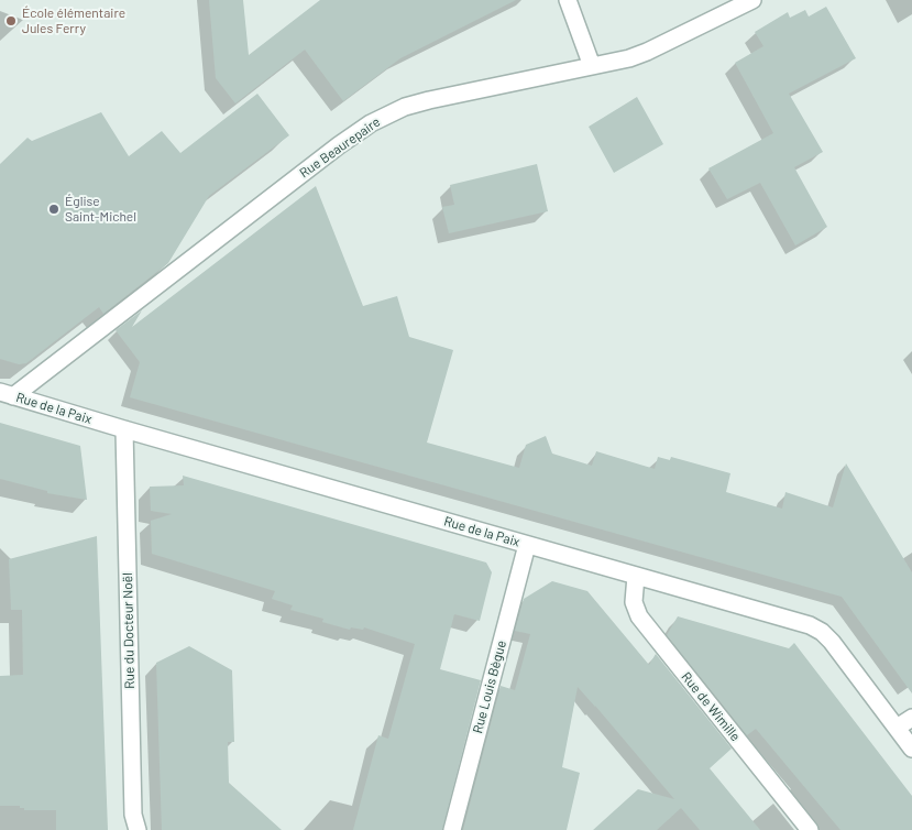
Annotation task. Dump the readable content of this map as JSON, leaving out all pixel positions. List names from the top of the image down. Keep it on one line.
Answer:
{"streets":{"street":["Rue Beaurepaire","Rue de la Paix","Rue du Docteur Noël","Rue Louis Bègue","Rue de Wimille"]},"crossings":[["Rue Beaurepaire","Rue de la Paix"],["Rue de la Paix","Rue du Docteur Noël"],["Rue de la Paix","Rue Louis Bègue"],["Rue de la Paix","Rue de Wimille"]],"places":["École élémentaire Jules Ferry","Église Saint-Michel"]}
